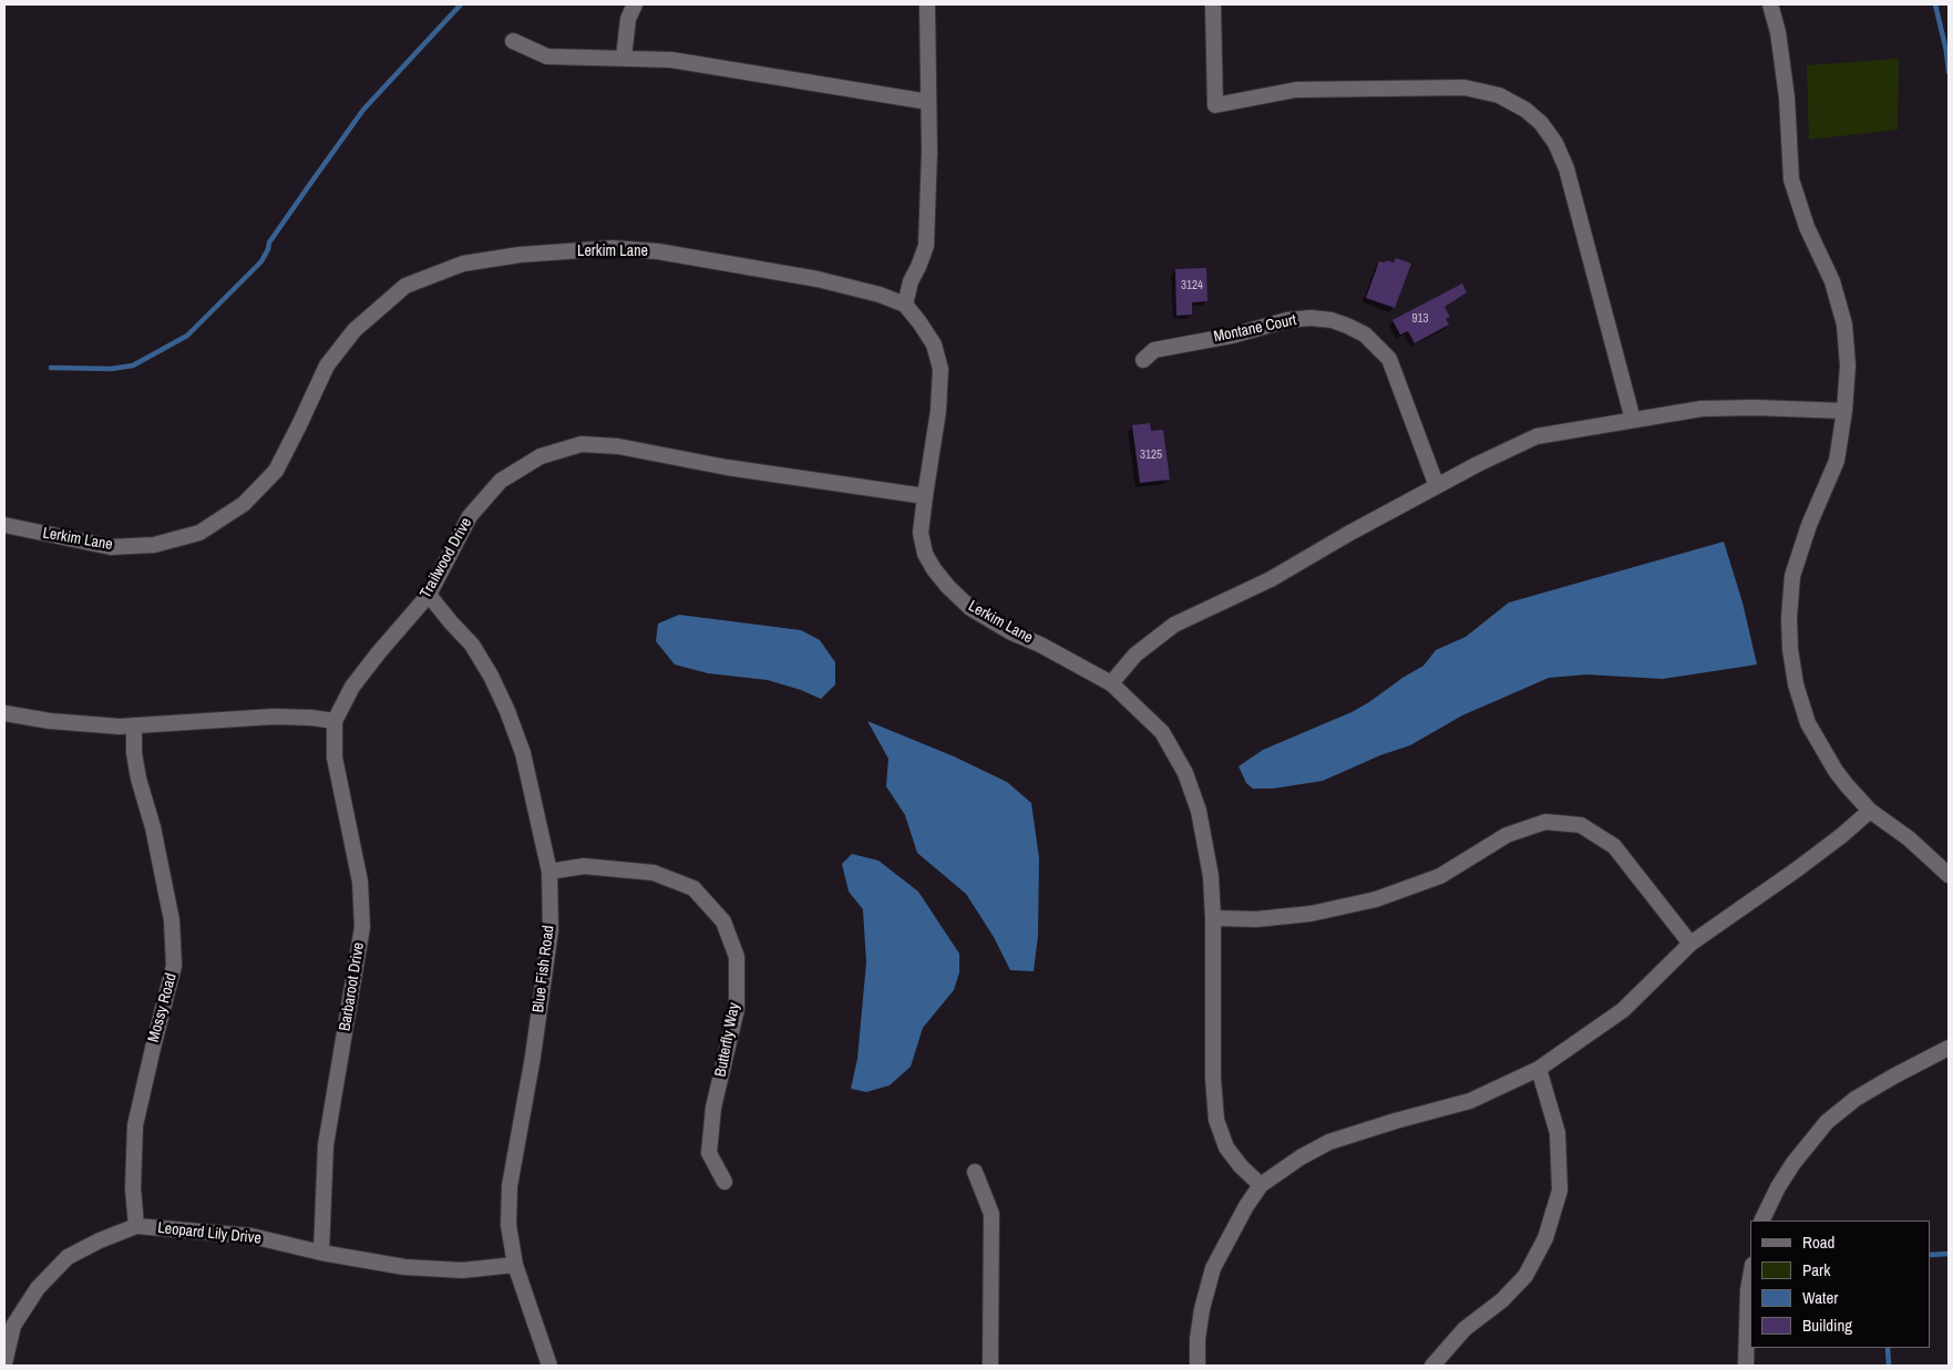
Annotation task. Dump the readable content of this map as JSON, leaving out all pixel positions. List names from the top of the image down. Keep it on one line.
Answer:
{"streets":{"street":["Lerkim Lane","Montane Court","Trailwood Drive","Blue Fish Road","Barbaroot Drive","Mossy Road","Butterfly Way","Leopard Lily Drive"]},"crossings":[["Lerkim Lane","Trailwood Drive"],["Trailwood Drive","Blue Fish Road"],["Trailwood Drive","Barbaroot Drive"],["Blue Fish Road","Butterfly Way"],["Blue Fish Road","Leopard Lily Drive"],["Barbaroot Drive","Leopard Lily Drive"],["Mossy Road","Leopard Lily Drive"]],"house_numbers":["3124","913","3125"],"legend":["Road","Park","Water","Building"]}
